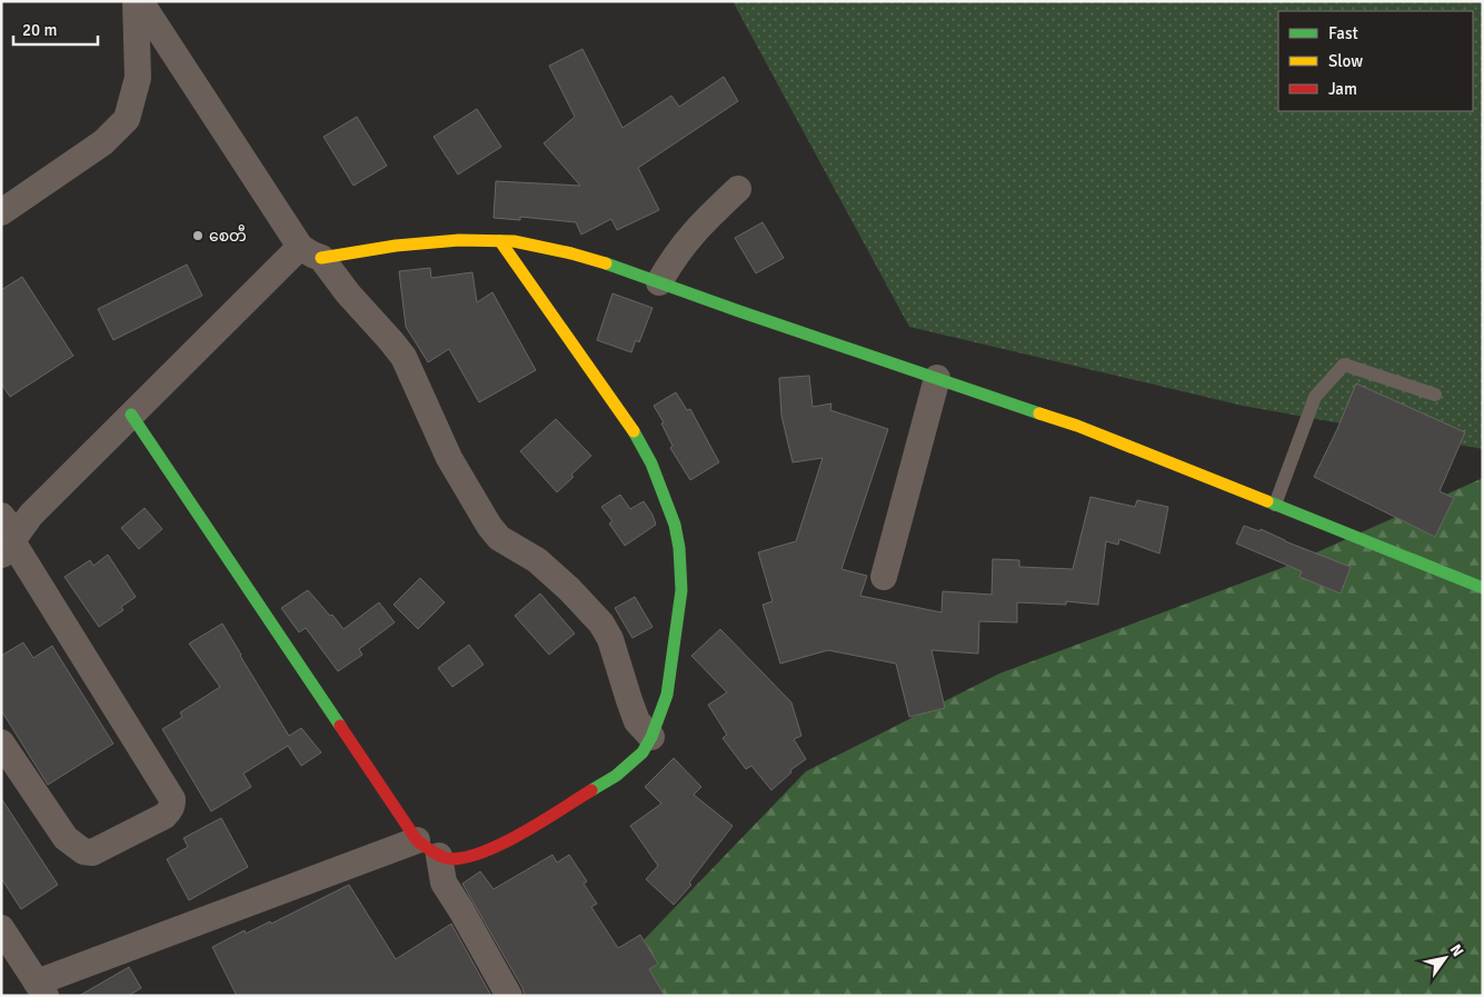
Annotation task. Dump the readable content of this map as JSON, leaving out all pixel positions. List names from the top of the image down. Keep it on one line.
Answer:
{"places":["စေတီ"],"legend":["Fast","Slow","Jam"],"scale_bar":"20 m","north":"top right"}
